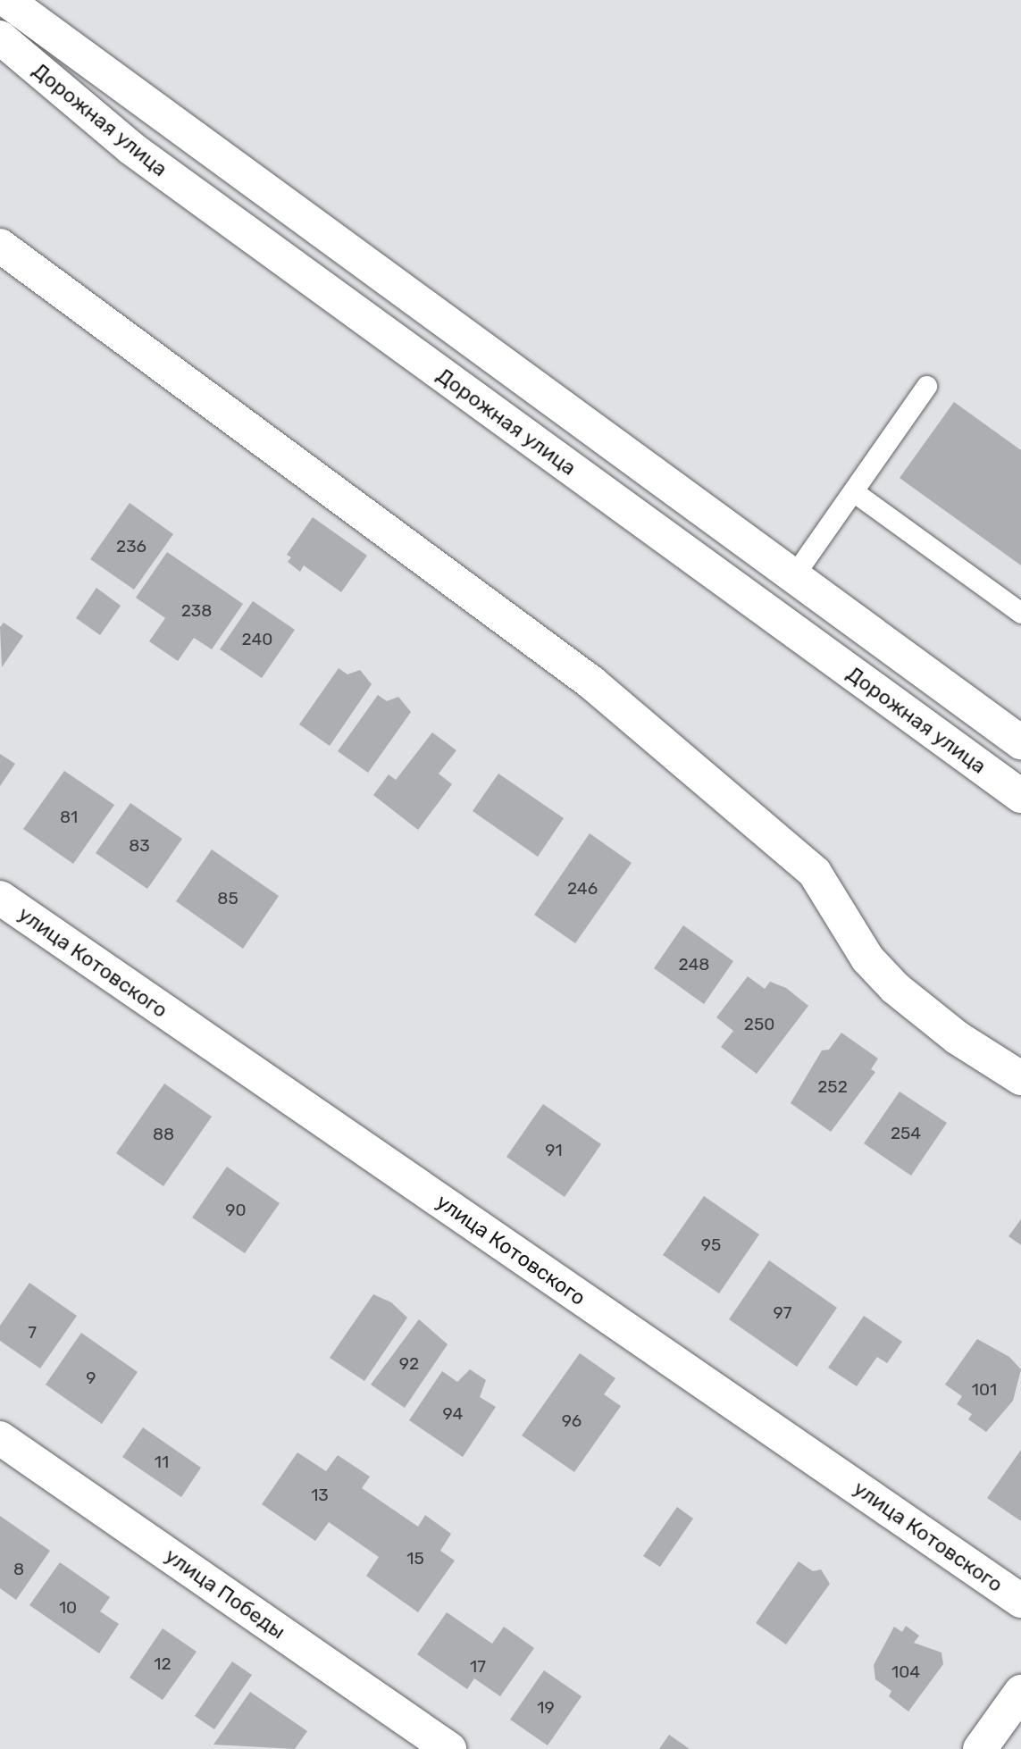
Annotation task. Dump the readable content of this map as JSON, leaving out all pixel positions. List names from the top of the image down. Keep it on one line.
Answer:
{"streets":{"street":["Дорожная улица","улица Котовского","улица Победы"]},"house_numbers":["236","238","240","81","83","246","85","248","250","252","254","88","91","90","95","97","7","92","9","101","94","96","11","13","15","8","10","12","17","104","19"]}
